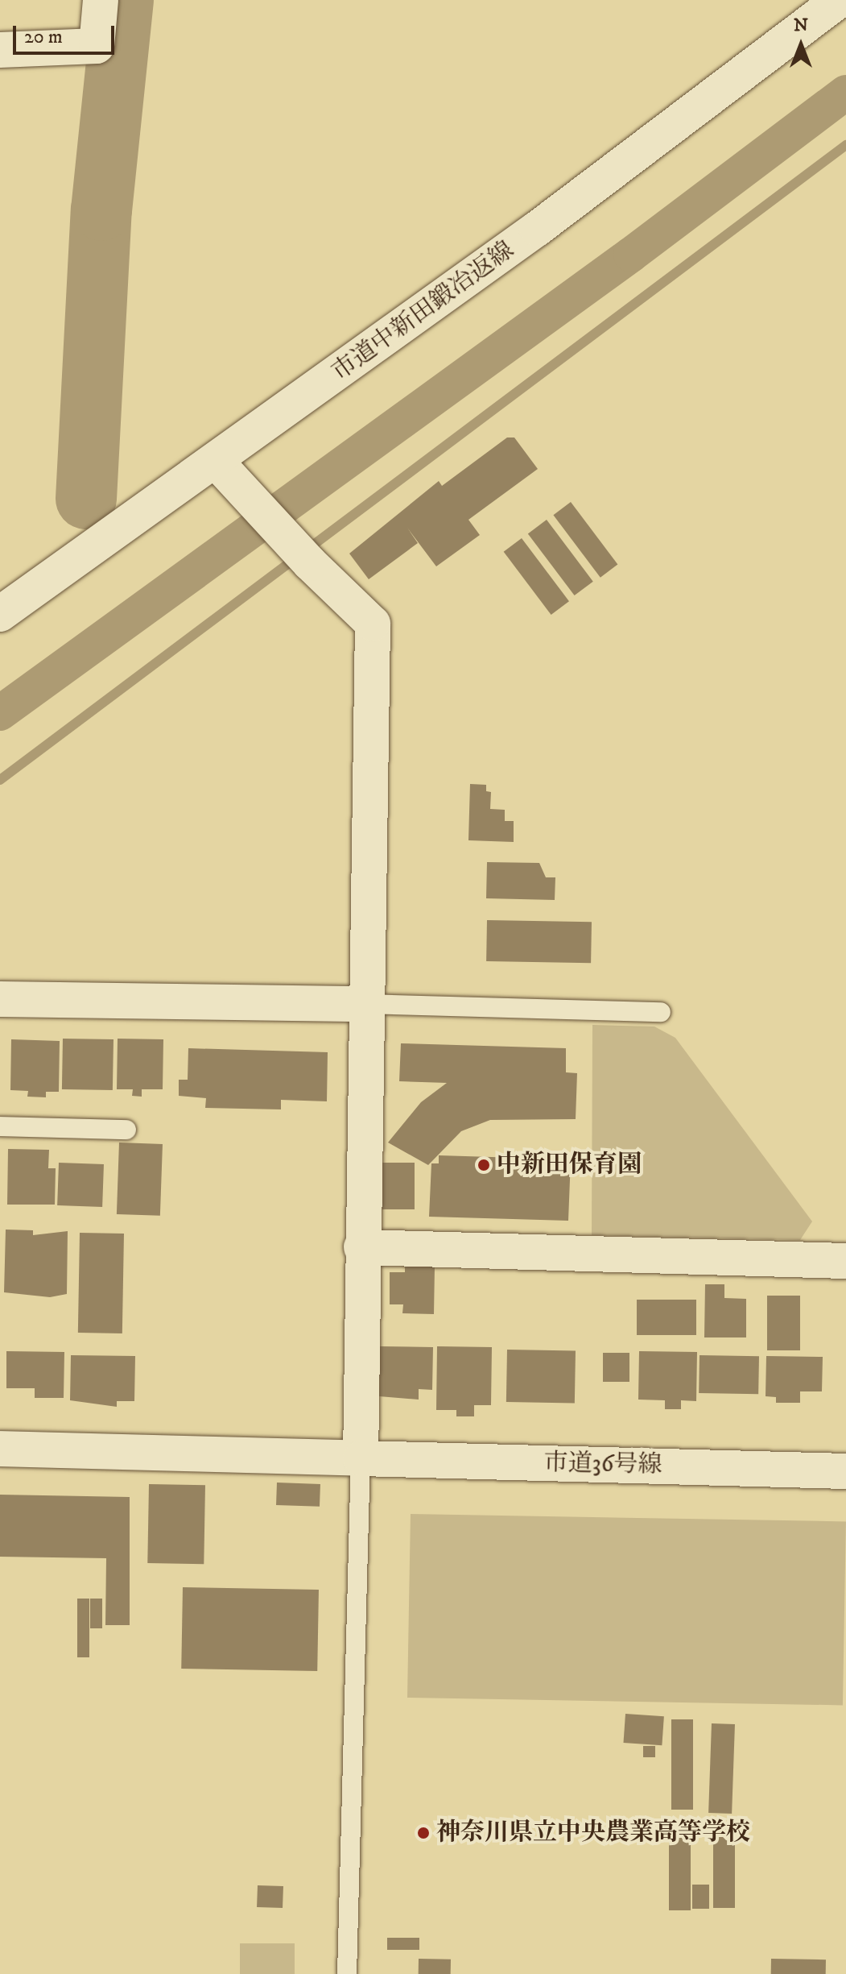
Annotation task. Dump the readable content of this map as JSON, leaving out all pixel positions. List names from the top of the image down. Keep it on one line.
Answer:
{"streets":{"street":["市道中新田鍛冶返線","市道36号線"]},"places":["中新田保育園","神奈川県立中央農業高等学校"],"scale_bar":"20 m","north":"top"}
